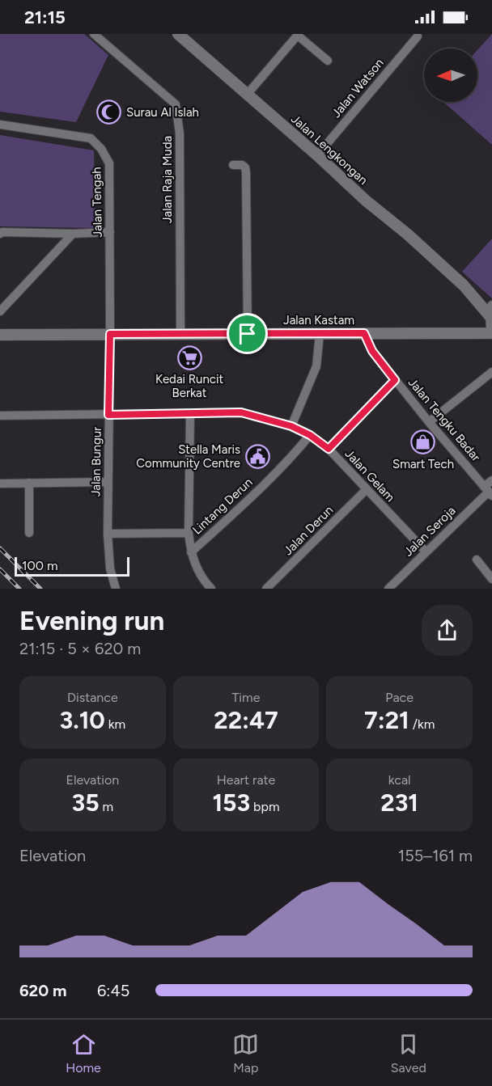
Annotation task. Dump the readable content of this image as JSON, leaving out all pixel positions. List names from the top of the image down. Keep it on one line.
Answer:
{"streets":{"street":["Jalan Watson","Jalan Lengkongan","Jalan Raja Muda","Jalan Tengah","Jalan Kastam","Jalan Tengku Badar","Jalan Bungur","Jalan Gelam","Lintang Derun","Jalan Derun","Jalan Seroja"]},"crossings":[["Jalan Watson","Jalan Lengkongan"],["Jalan Raja Muda","Jalan Kastam"],["Jalan Tengah","Jalan Kastam"],["Jalan Tengah","Jalan Bungur"],["Jalan Kastam","Jalan Tengku Badar"],["Jalan Kastam","Jalan Bungur"],["Jalan Tengku Badar","Jalan Seroja"],["Jalan Bungur","Jalan Gelam"],["Jalan Gelam","Lintang Derun"],["Jalan Gelam","Jalan Derun"],["Jalan Gelam","Jalan Seroja"]],"places":{"mosque":["Surau Al Islah"],"supermarket":["Kedai Runcit Berkat"],"shop":["Smart Tech"],"public building":["Stella Maris Community Centre"]},"scale_bar":"100 m","north":"left","page":{"status":"21:15","scale":"100 m","heading":["Evening run","21:15 · 5 × 620 m"],"stats":[["Distance","3.10 km"],["Time","22:47"],["Pace","7:21 /km"],["Elevation","35 m"],["Heart rate","153 bpm"],["kcal","231"]],"chart":["Elevation","155–161 m"],"list":[{"name":"620 m","note":"6:45"}],"tabs":["Home","Map","Saved"]}}
